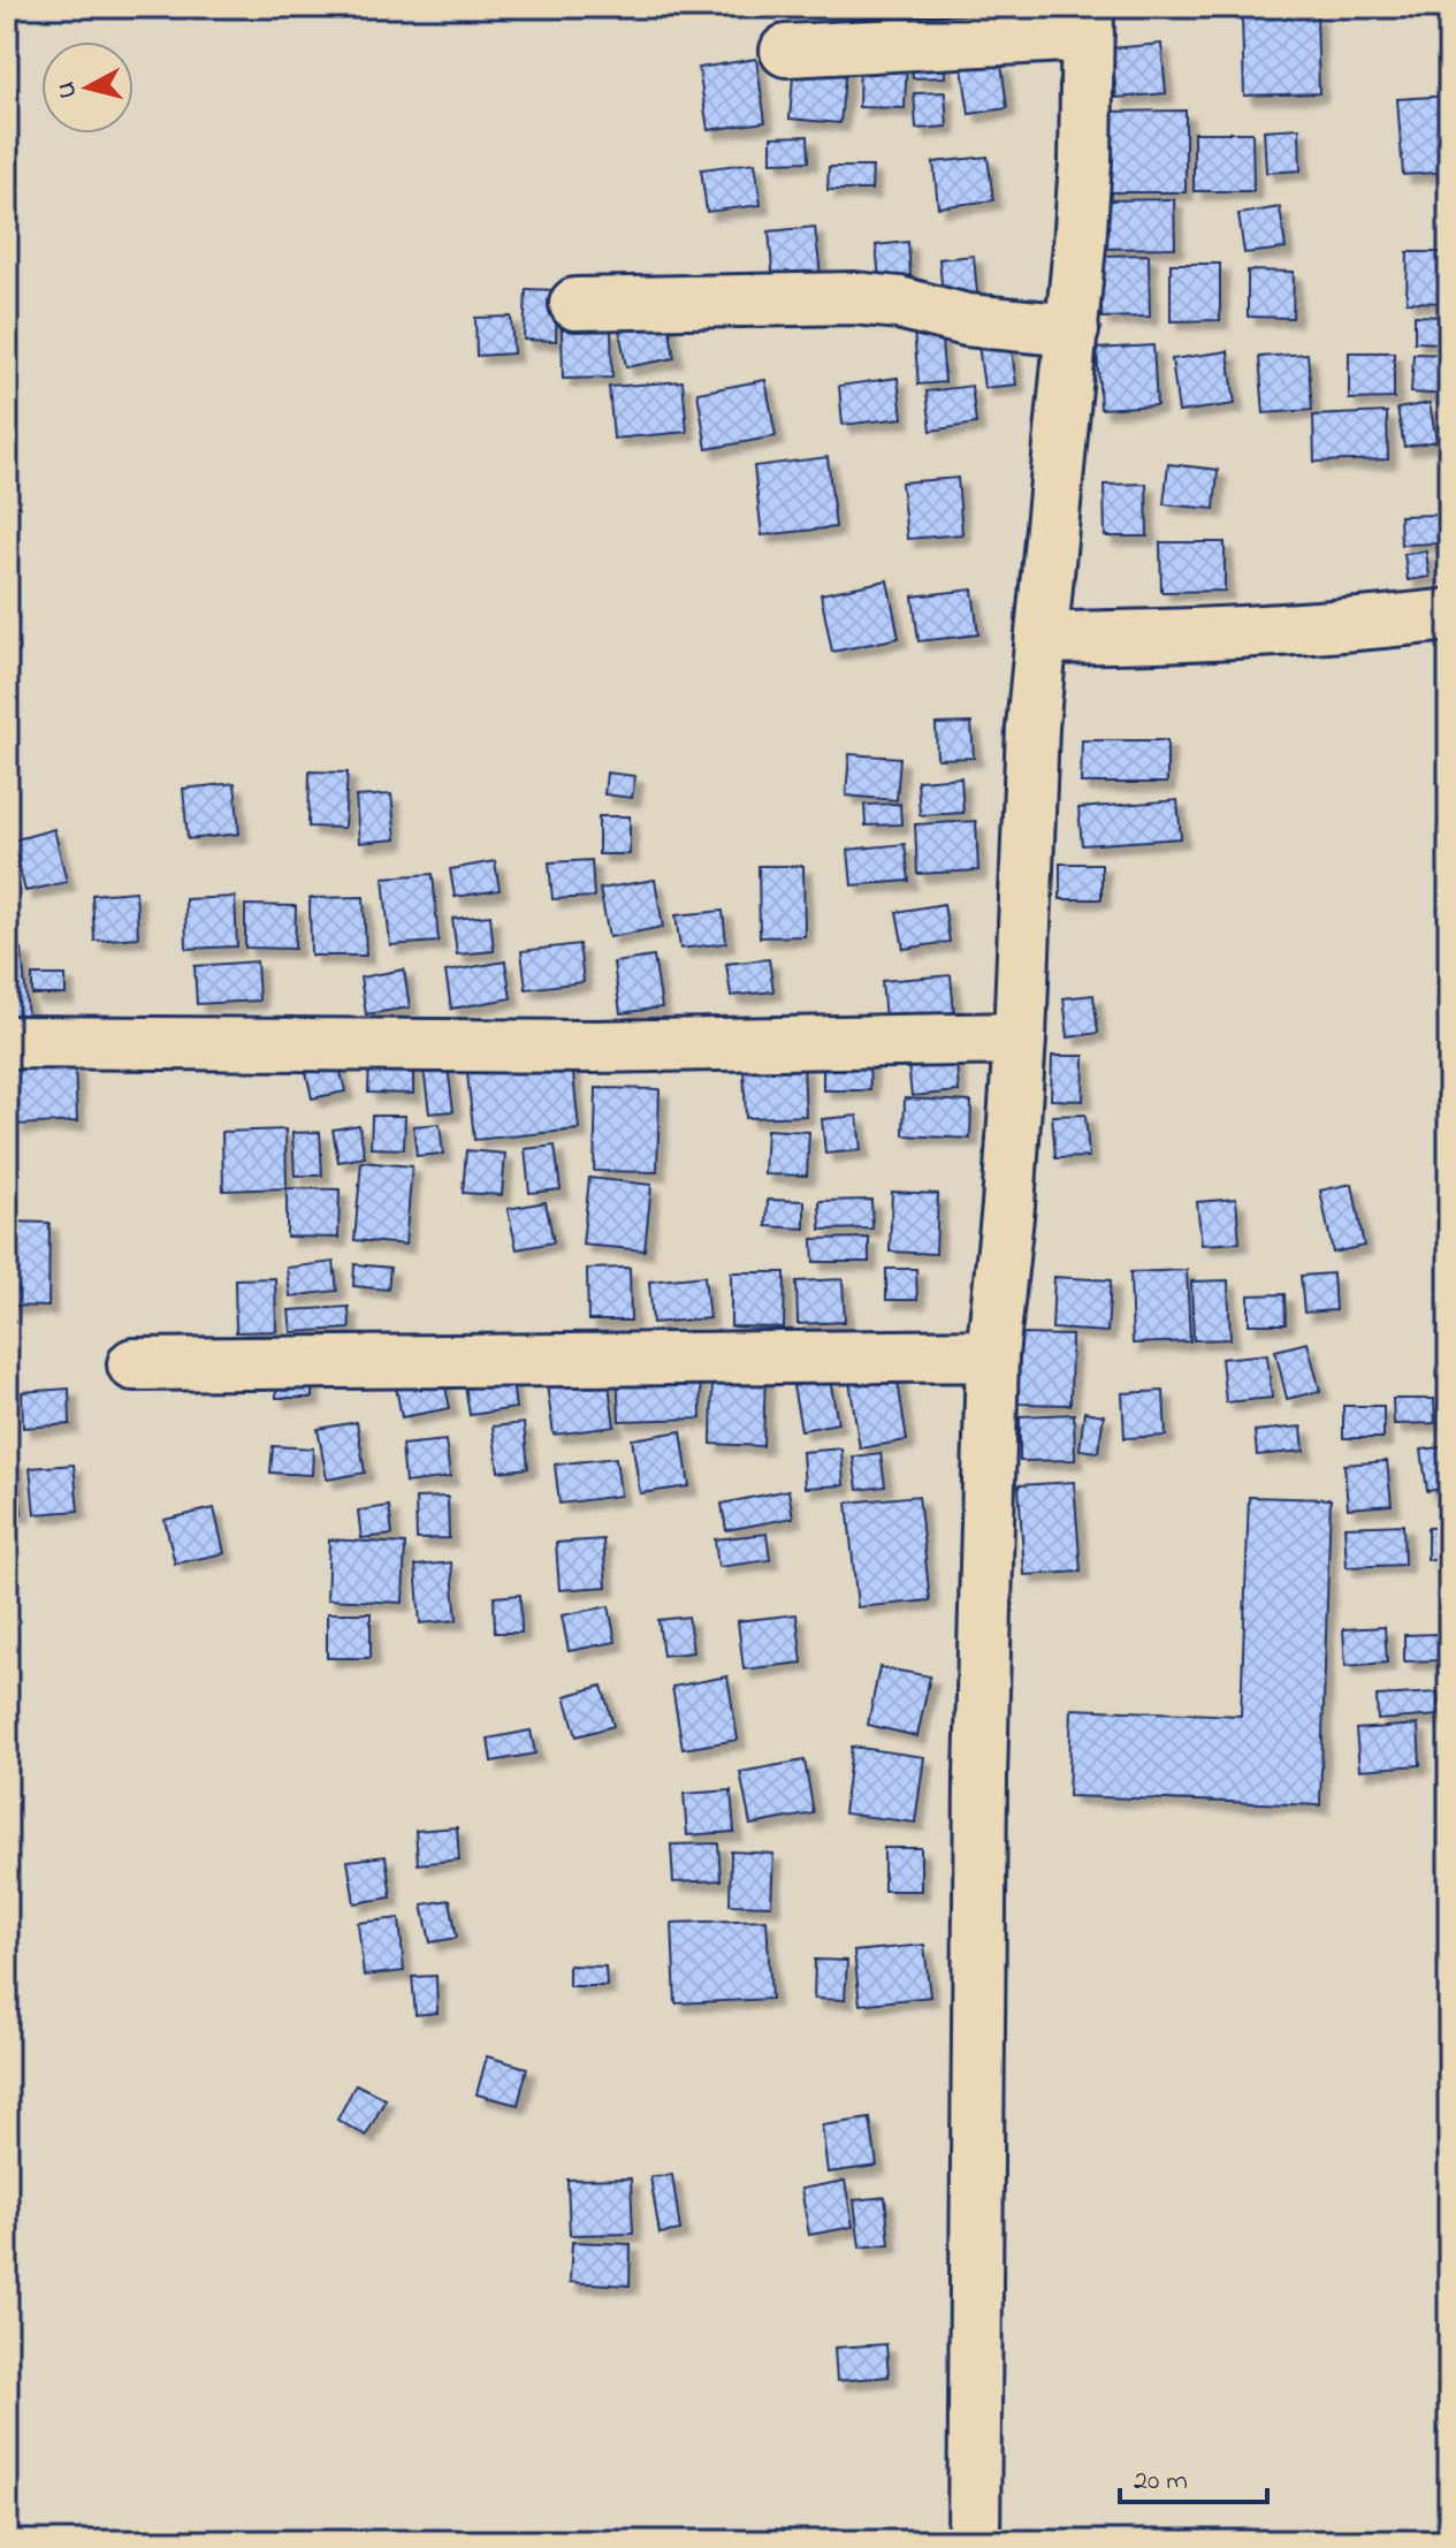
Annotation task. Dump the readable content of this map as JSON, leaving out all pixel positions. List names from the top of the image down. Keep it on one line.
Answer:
{"scale_bar":"20 m","north":"left"}
